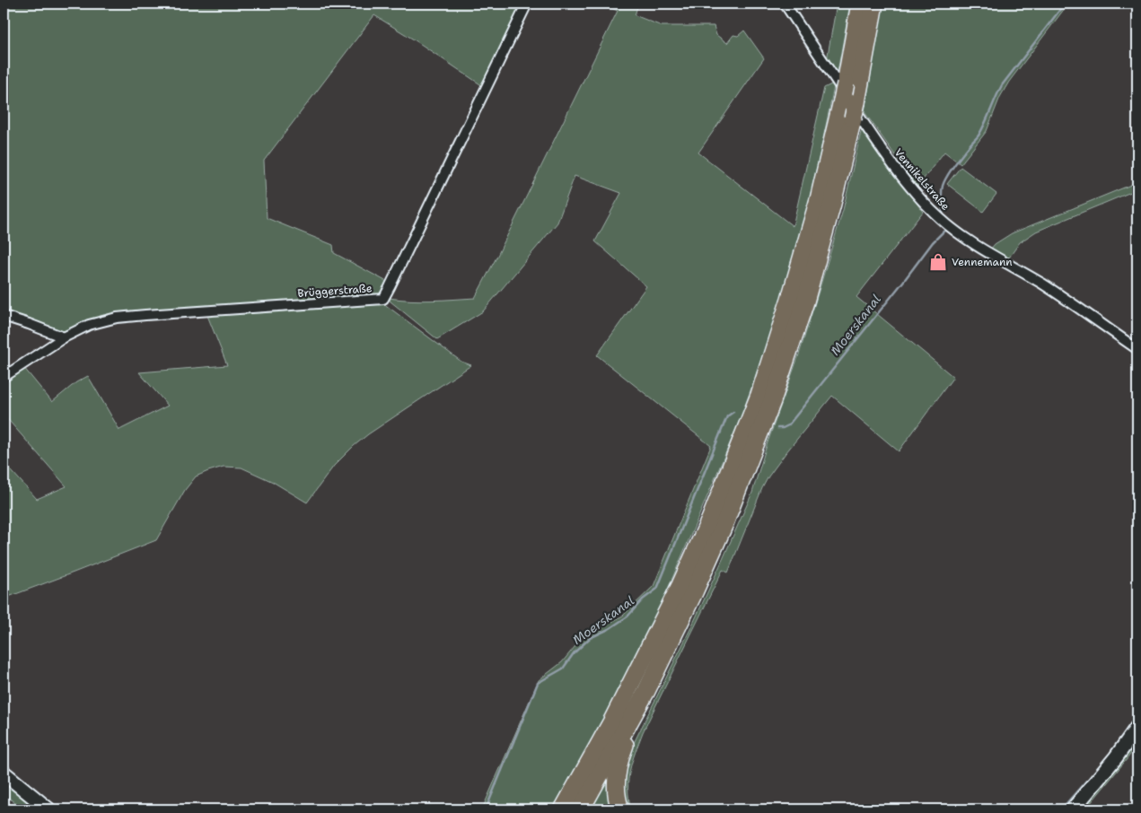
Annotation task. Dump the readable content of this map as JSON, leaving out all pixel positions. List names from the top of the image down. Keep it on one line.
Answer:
{"streets":{"street":["Vennikelstraße","Brüggerstraße"]},"water":["Moerskanal"],"places":{"shop":["Vennemann"]}}
